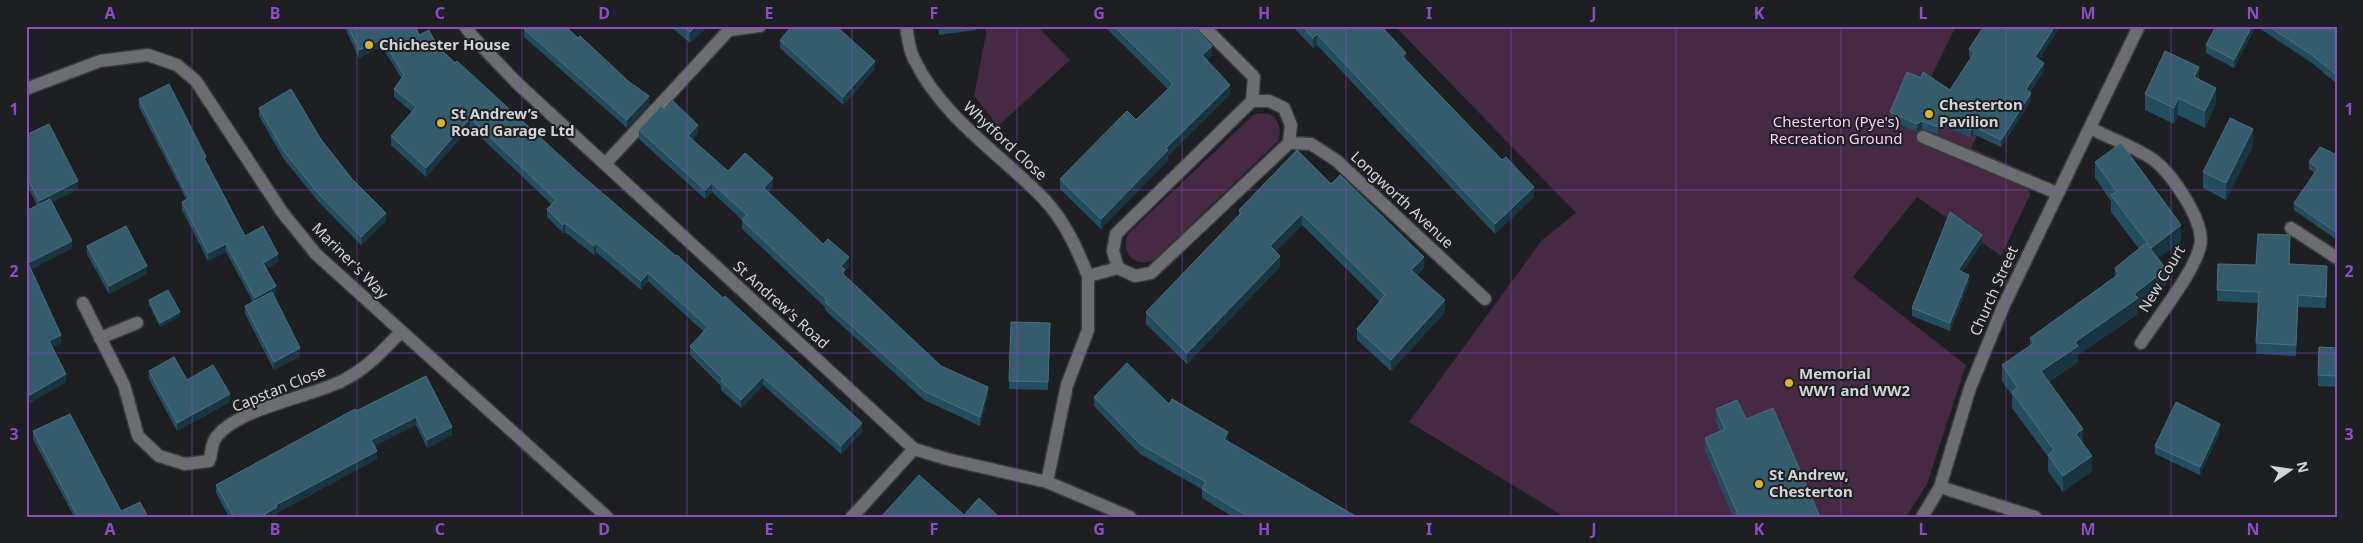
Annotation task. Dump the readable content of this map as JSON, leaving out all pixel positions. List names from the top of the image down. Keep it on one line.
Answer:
{"streets":{"street":["Whytford Close","Longworth Avenue","Mariner's Way","New Court","Church Street","St Andrew's Road","Capstan Close"]},"crossings":[["Mariner's Way","Capstan Close"],["New Court","Church Street"]],"parks":["Chesterton (Pye's) Recreation Ground"],"places":["Chichester House","Chesterton Pavilion","St Andrew’s Road Garage Ltd","Memorial WW1 and WW2","St Andrew, Chesterton"],"north":"right","grid":{"columns":["A","B","C","D","E","F","G","H","I","J","K","L","M","N"],"rows":["1","2","3"]}}
